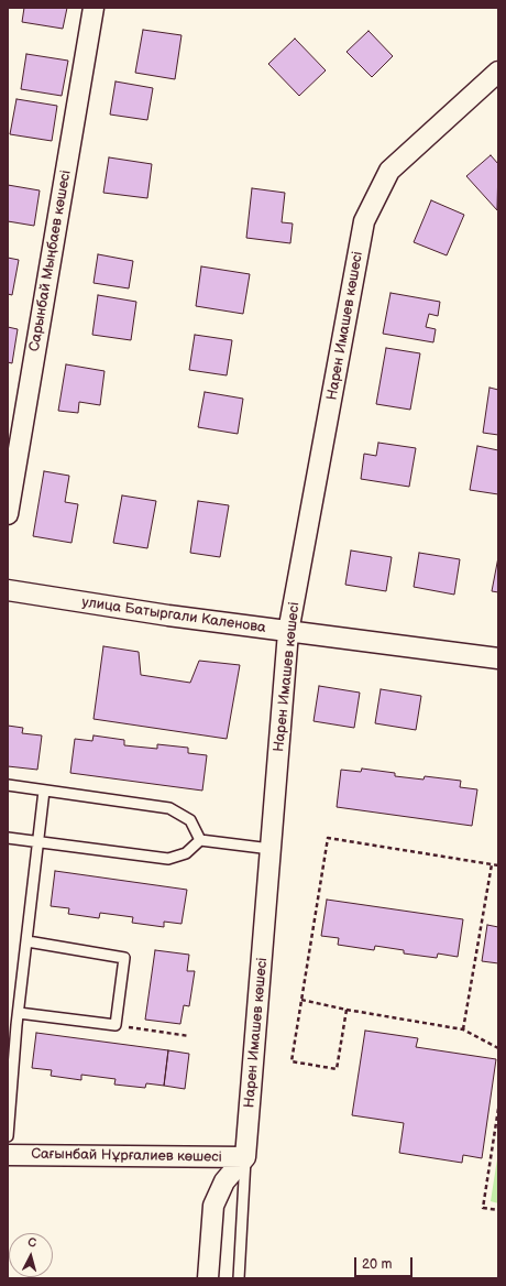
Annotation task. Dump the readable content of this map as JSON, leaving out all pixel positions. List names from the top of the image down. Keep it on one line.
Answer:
{"streets":{"street":["Сарынбай Мыңбаев көшесі","Нарен Имашев көшесi","улица Батыргали Каленова","Сағынбай Нұрғалиев көшесі"]},"crossings":[["Нарен Имашев көшесi","улица Батыргали Каленова"],["Нарен Имашев көшесi","Сағынбай Нұрғалиев көшесі"]],"scale_bar":"20 m","north":"top"}
